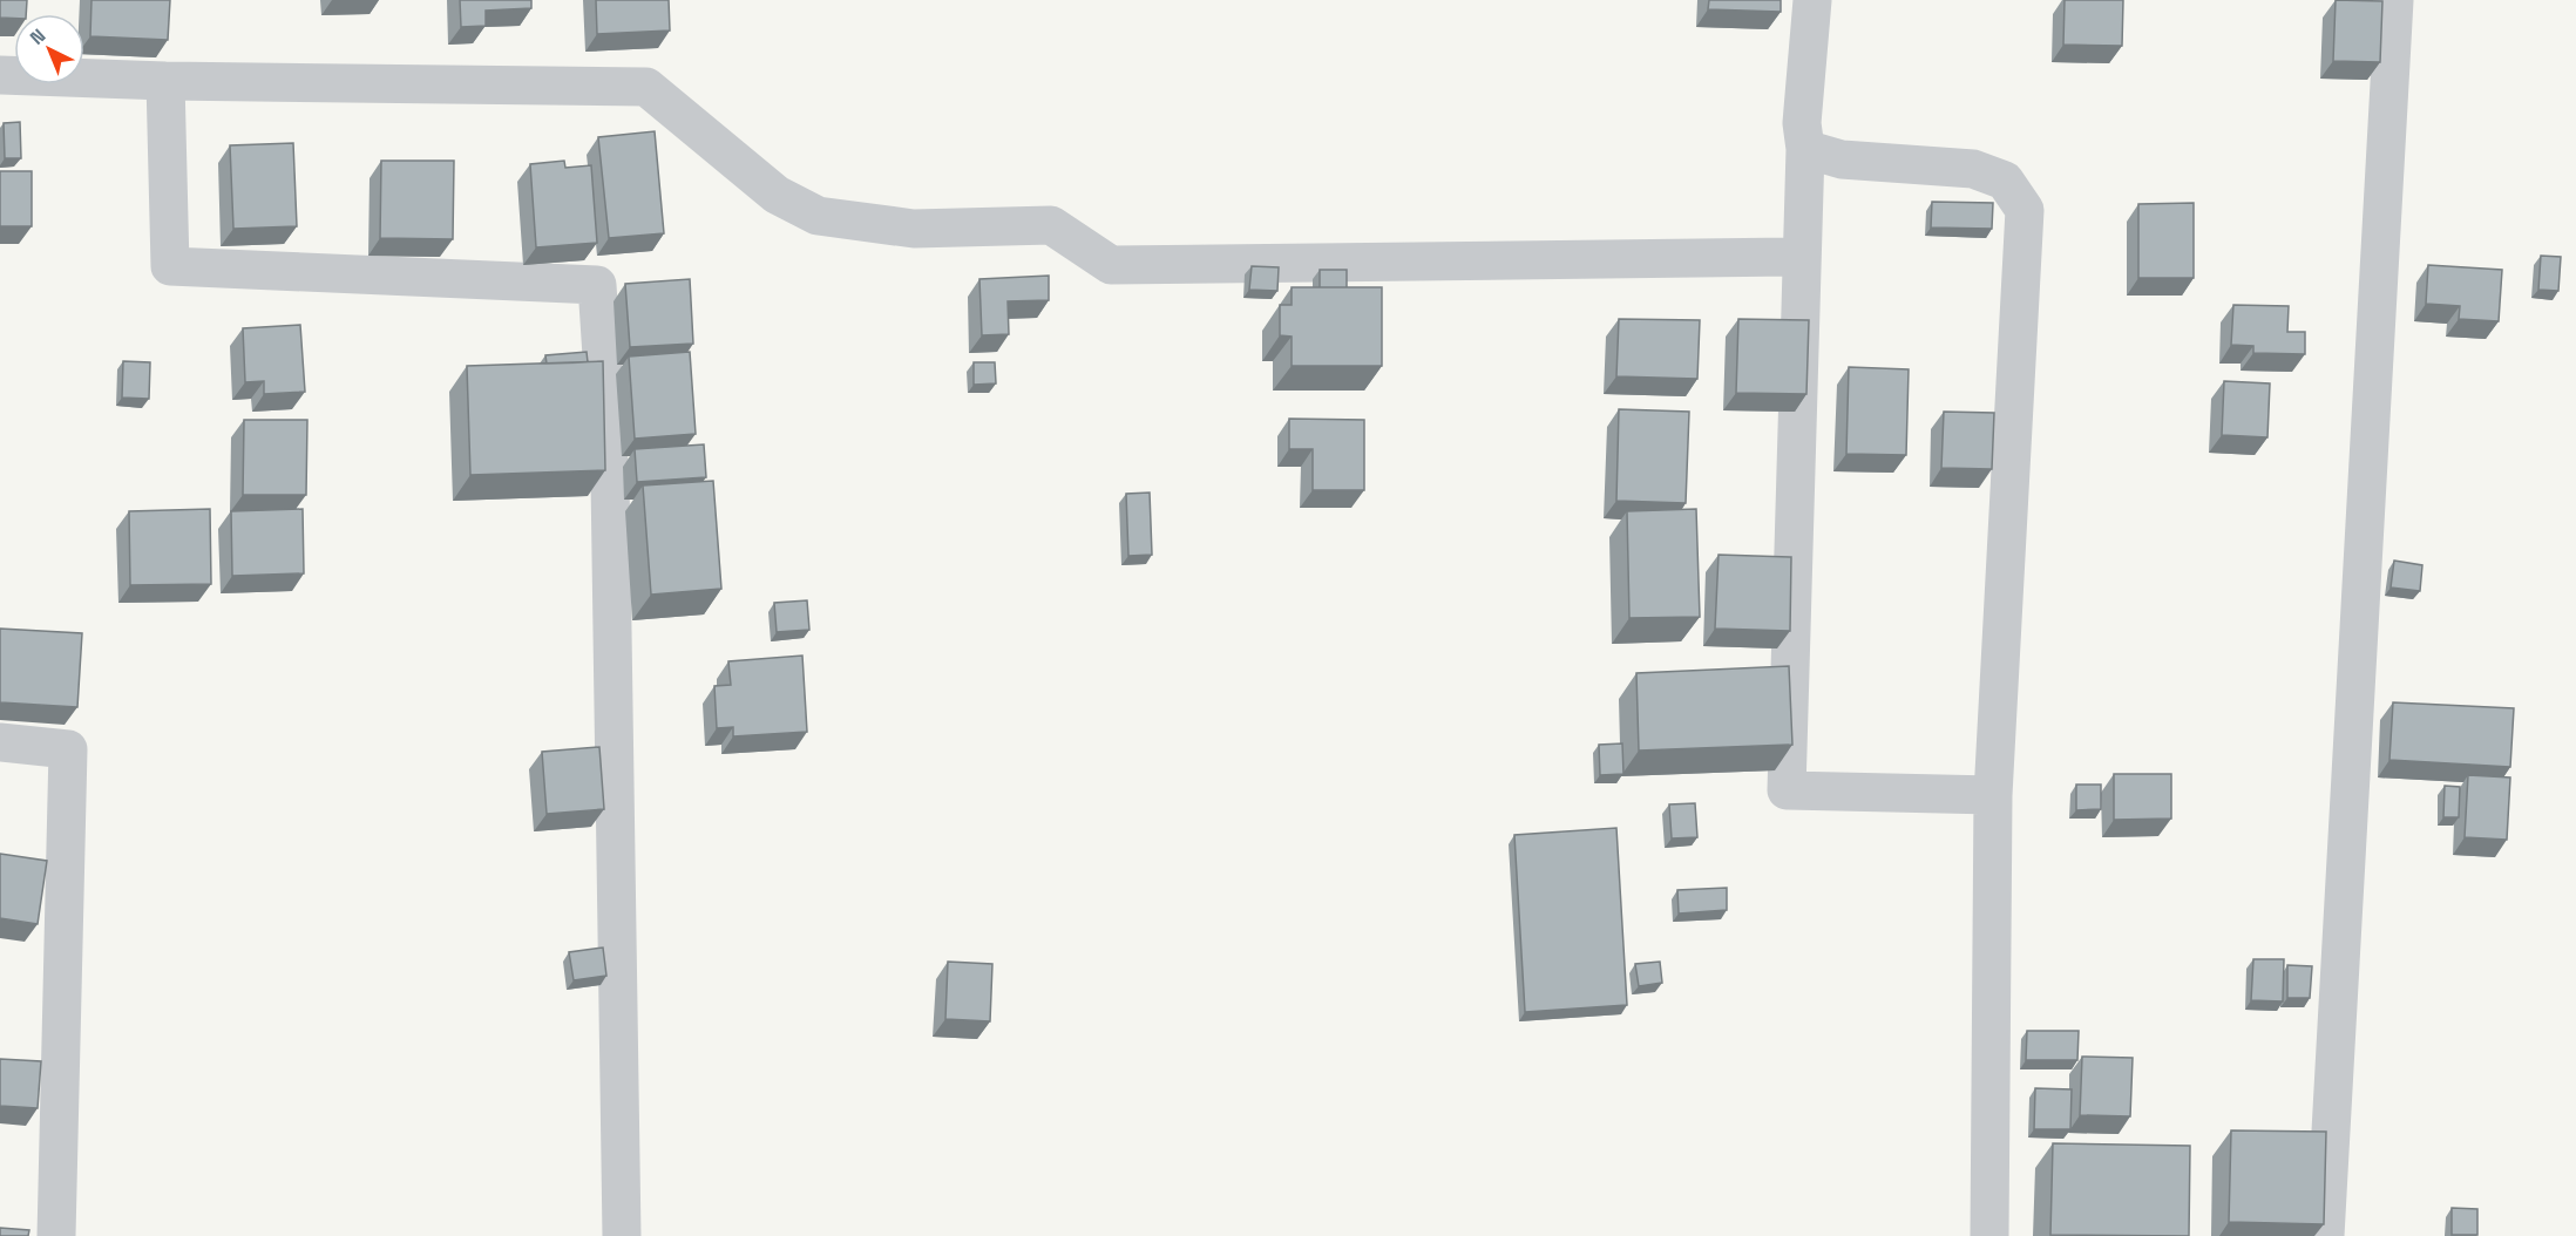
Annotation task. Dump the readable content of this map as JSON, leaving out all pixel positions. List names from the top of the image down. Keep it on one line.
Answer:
{"north":"top left"}
